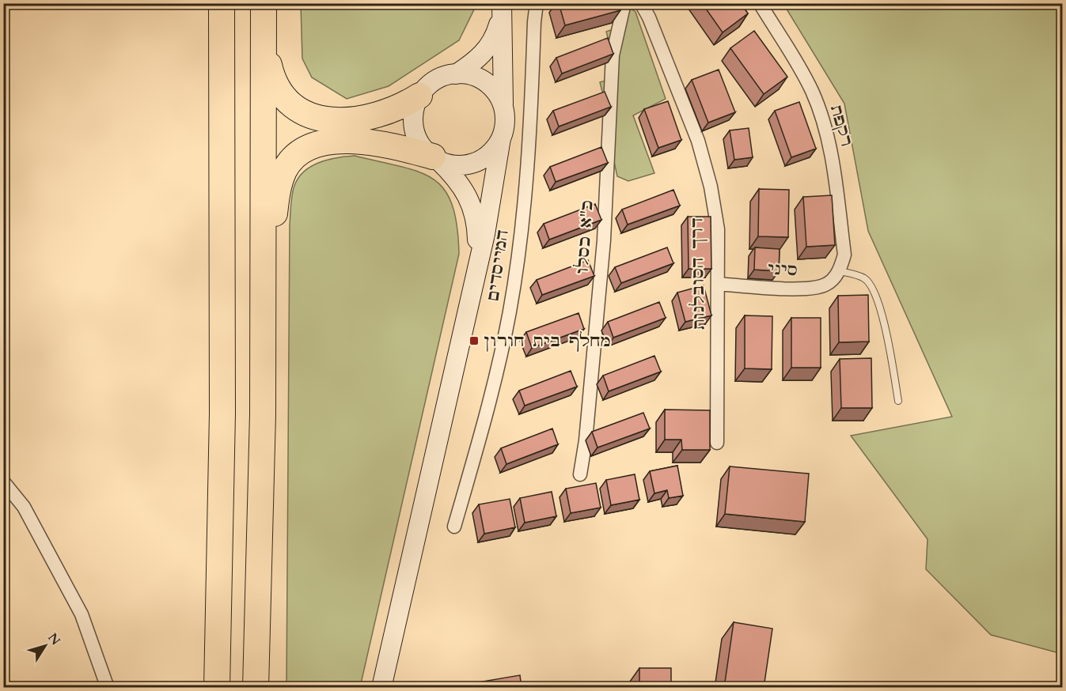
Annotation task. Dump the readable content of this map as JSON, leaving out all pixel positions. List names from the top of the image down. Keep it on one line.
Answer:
{"streets":{"street":["רקפת","כ\"א כסלו","המייסדים","סיני","דרך הסובלנות"]},"crossings":[["רקפת","סיני"],["סיני","דרך הסובלנות"]],"places":{"transit":["מחלף בית חורון"]},"north":"top right"}
